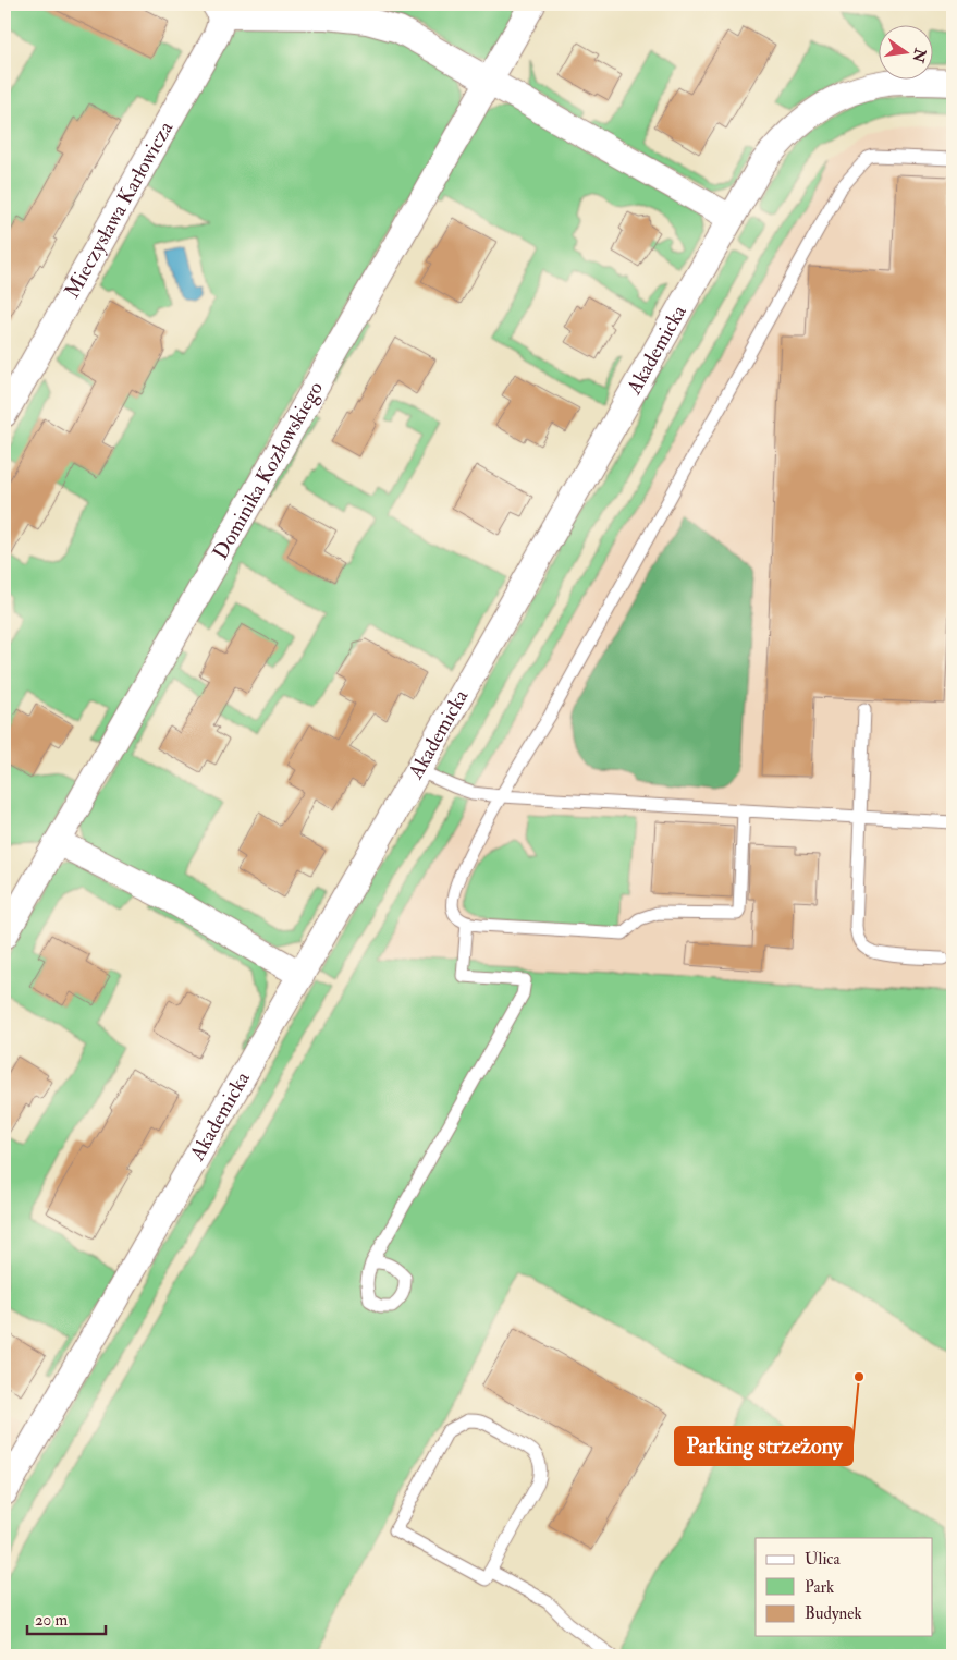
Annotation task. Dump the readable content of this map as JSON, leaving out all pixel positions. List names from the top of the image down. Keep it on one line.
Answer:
{"streets":{"street":["Mieczysława Karłowicza","Akademicka","Dominika Kozłowskiego"]},"places":["Parking strzeżony"],"legend":["Ulica","Park","Budynek"],"scale_bar":"20 m","north":"right"}
